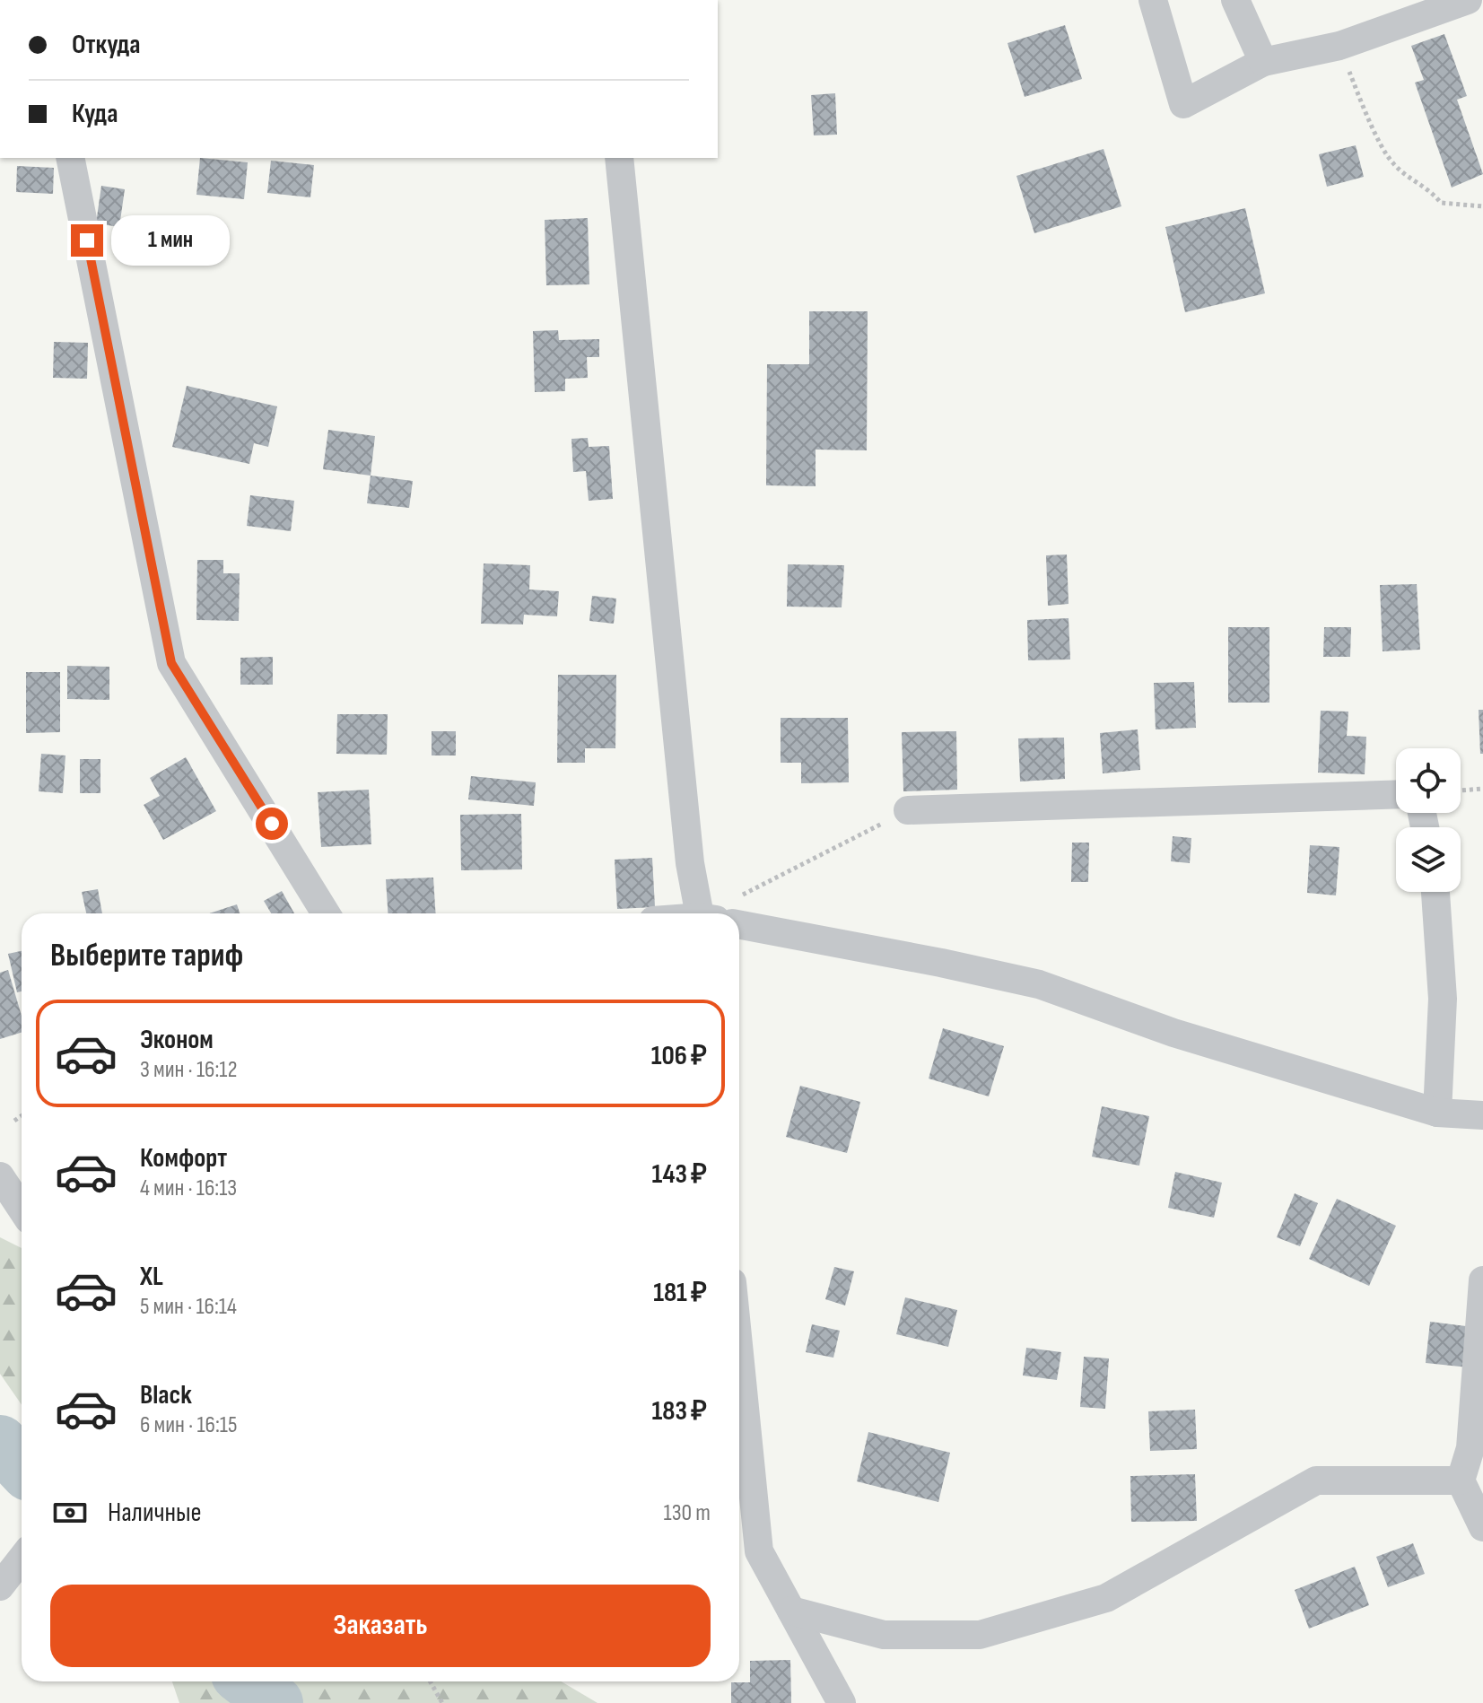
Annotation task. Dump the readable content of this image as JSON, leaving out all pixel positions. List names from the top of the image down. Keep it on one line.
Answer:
{"page":{"banner":["Откуда","Куда"],"bubble":"1 мин","heading":"Выберите тариф","list":[{"name":"Эконом","note":"3 мин · 16:12","value":"106 ₽"},{"name":"Комфорт","note":"4 мин · 16:13","value":"143 ₽"},{"name":"XL","note":"5 мин · 16:14","value":"181 ₽"},{"name":"Black","note":"6 мин · 16:15","value":"183 ₽"}],"pay":["Наличные","130 m"],"buttons":"Заказать"}}
